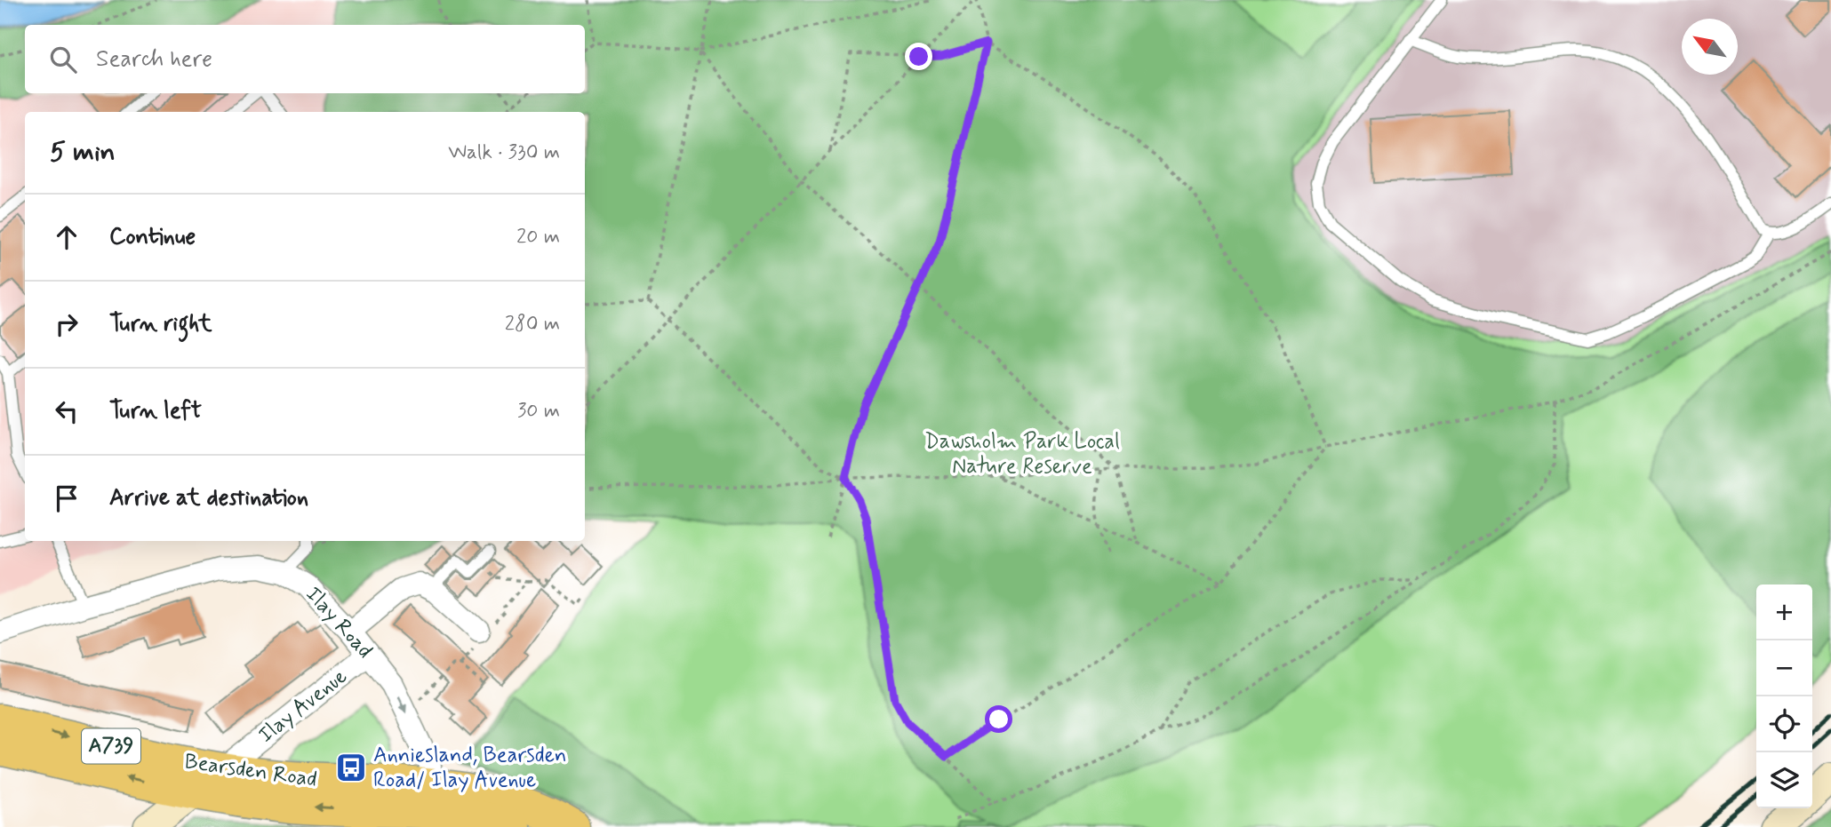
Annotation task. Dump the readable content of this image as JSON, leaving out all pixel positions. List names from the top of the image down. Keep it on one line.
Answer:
{"streets":{"main road":["A739","Bearsden Road"],"street":["Ilay Road","Ilay Avenue"]},"crossings":[["Ilay Road","Ilay Avenue"],["Ilay Road","Bearsden Road"],["Ilay Avenue","Bearsden Road"]],"parks":["Dawsholm Park Local Nature Reserve"],"places":{"bus stop":["Anniesland, Bearsden Road/ Ilay Avenue"]},"north":"top left","page":{"search":"Search here","heading":["5 min","Walk · 330 m"],"list":[["Continue","20 m"],["Turn right","280 m"],["Turn left","30 m"],"Arrive at destination"],"map_buttons":["+","−"]}}
